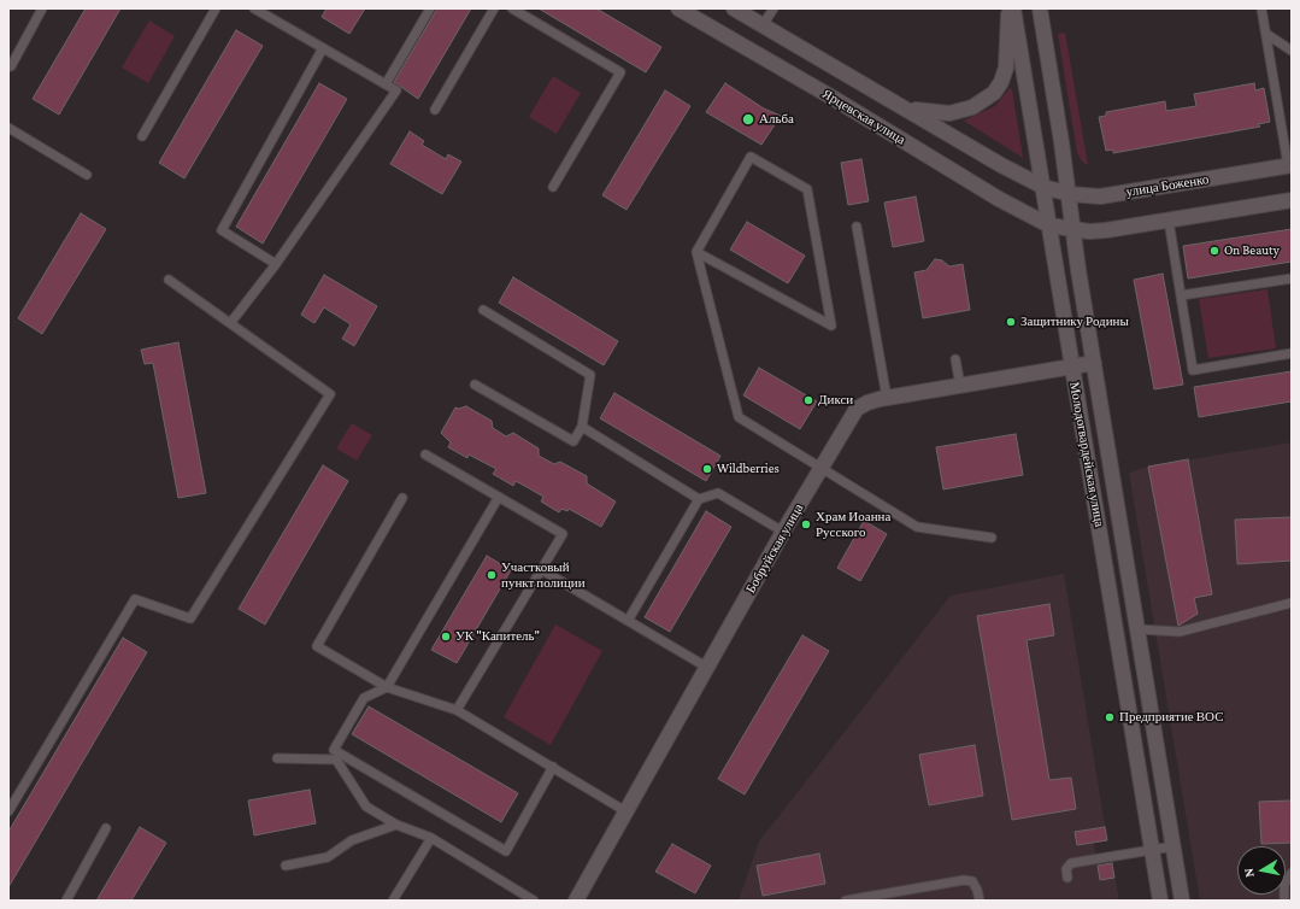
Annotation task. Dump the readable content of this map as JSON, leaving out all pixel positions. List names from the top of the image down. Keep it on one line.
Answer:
{"streets":{"main road":["Ярцевская улица","улица Боженко","Молодогвардейская улица","Бобруйская улица"]},"crossings":[["Ярцевская улица","Молодогвардейская улица"],["улица Боженко","Молодогвардейская улица"],["Молодогвардейская улица","Бобруйская улица"]],"places":["Альба","On Beauty","Защитнику Родины","Дикси","Wildberries","Храм Иоанна Русского","Участковый пункт полиции","УК \"Капитель\"","Предприятие ВОС"],"north":"left"}
